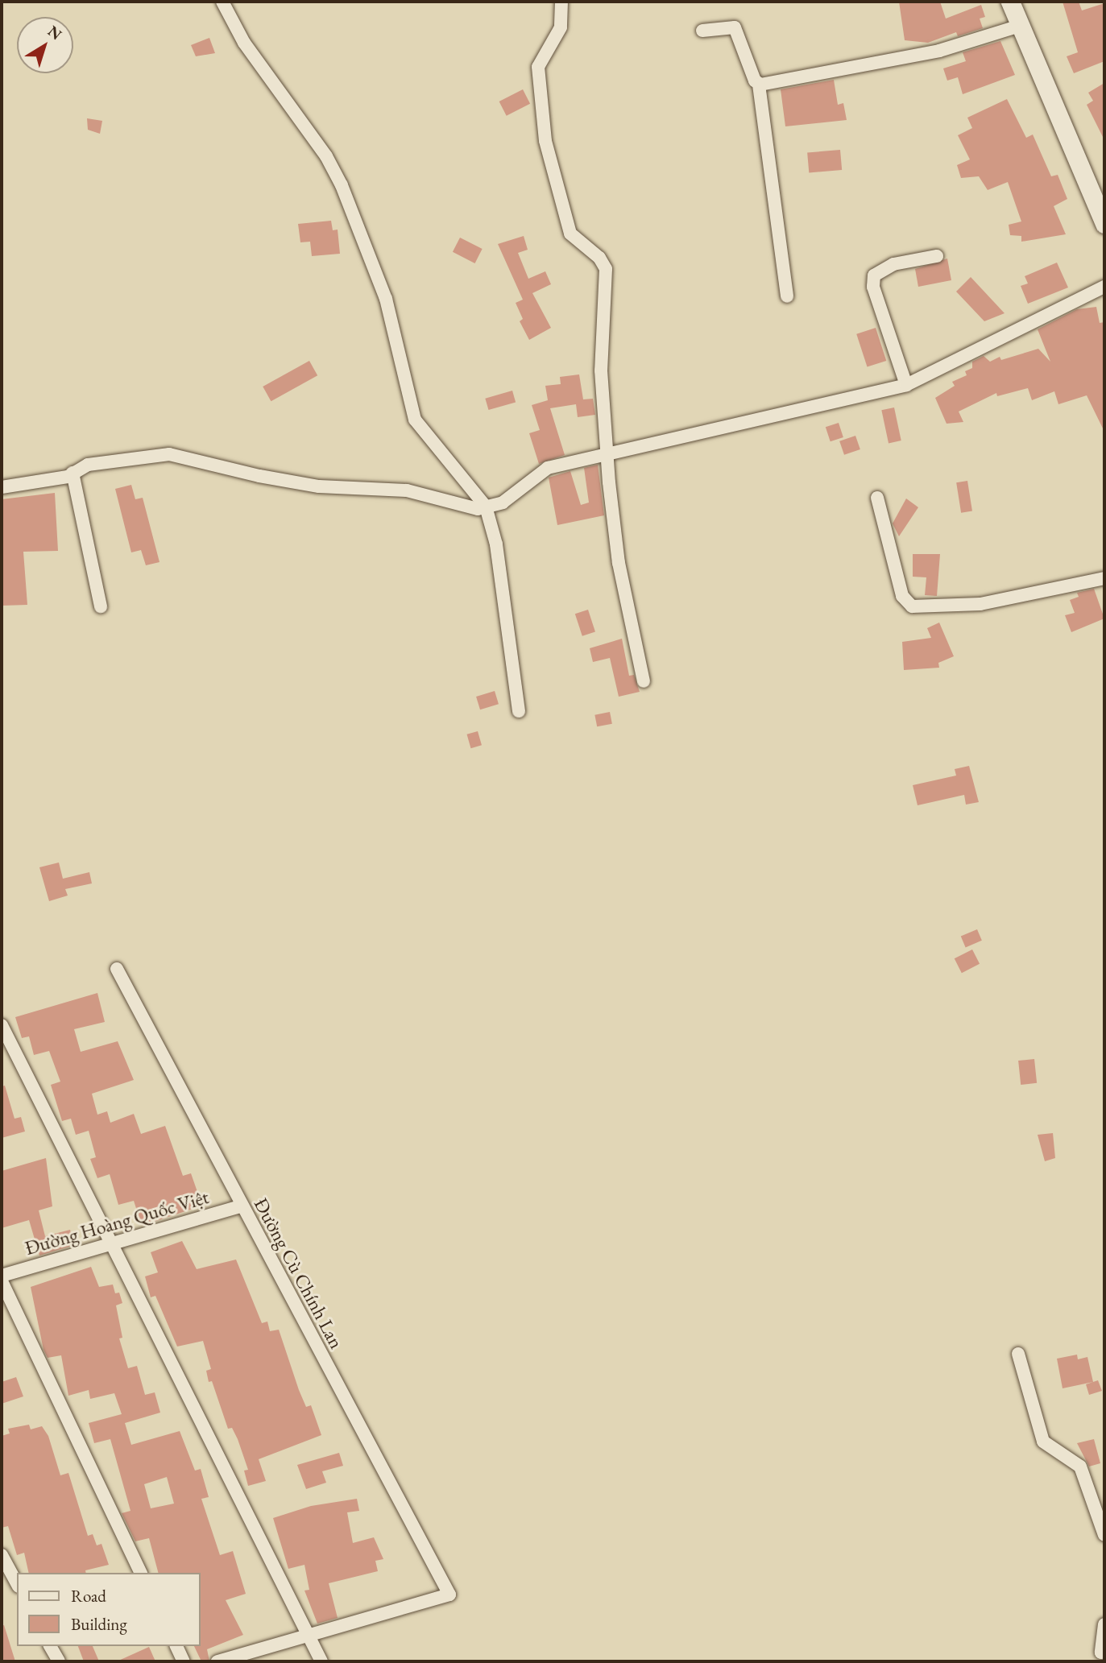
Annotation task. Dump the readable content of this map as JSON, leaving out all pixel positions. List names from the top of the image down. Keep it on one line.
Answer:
{"streets":{"street":["Đường Hoàng Quốc Việt","Đường Cù Chính Lan"]},"crossings":[["Đường Hoàng Quốc Việt","Đường Cù Chính Lan"]],"legend":["Road","Building"],"north":"top right"}
